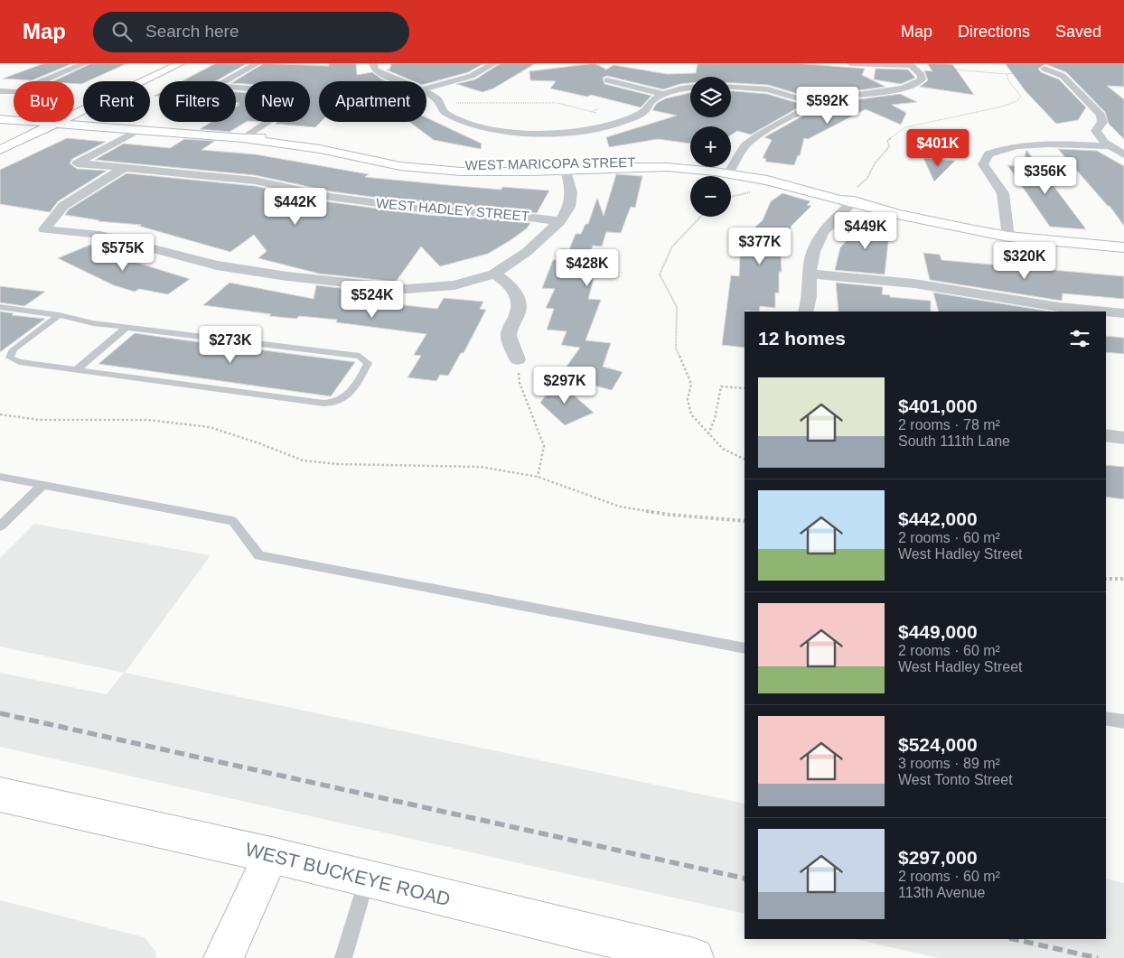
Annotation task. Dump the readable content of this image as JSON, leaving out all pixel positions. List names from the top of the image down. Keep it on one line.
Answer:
{"streets":{"street":["WEST MARICOPA STREET","WEST HADLEY STREET","WEST BUCKEYE ROAD"]},"crossings":[["WEST MARICOPA STREET","WEST HADLEY STREET"]],"page":{"header":"Map","search":"Search here","nav":["Map","Directions","Saved"],"map_buttons":["+","−"],"chip":["Buy","Rent","Filters","New","Apartment"],"price":["$592K","$401K","$356K","$442K","$449K","$377K","$575K","$320K","$428K","$524K","$273K","$297K"],"heading":"12 homes","list":[{"name":"$401,000","note":"2 rooms · 78 m² · South 111th Lane"},{"name":"$442,000","note":"2 rooms · 60 m² · West Hadley Street"},{"name":"$449,000","note":"2 rooms · 60 m² · West Hadley Street"},{"name":"$524,000","note":"3 rooms · 89 m² · West Tonto Street"},{"name":"$297,000","note":"2 rooms · 60 m² · 113th Avenue"}]}}
